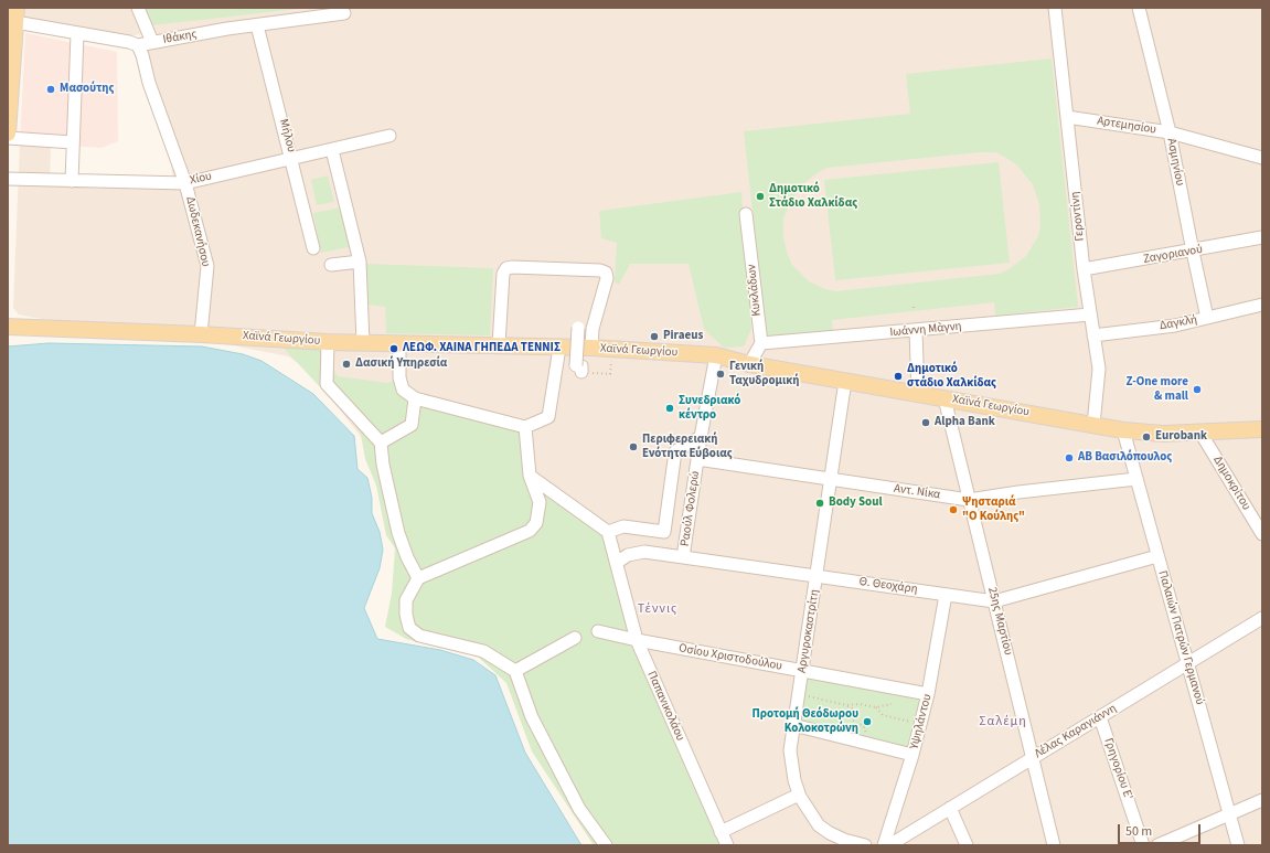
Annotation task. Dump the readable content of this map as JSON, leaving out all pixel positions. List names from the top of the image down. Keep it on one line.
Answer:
{"streets":{"main road":["Χαϊνά Γεωργίου"],"street":["Ιθάκης","Αρτεμησίου","Μήλου","Ασμηνίου","Χίου","Γεροντίνη","Δωδεκανήσου","Ζαγοριανού","Κυκλάδων","Δαγκλή","Ιωάννη Μὰγνη","Δημοκρίτου","Αντ. Νίκα","Ραούλ Φολερώ","Θ. Θεοχάρη","25ης Μαρτίου","Αργυροκαστρίτη","Παλαιών Πατρών Γερμανού","Οσίου Χριστοδούλου","Παπανικολάου","Υψηλάντου","Λέλας Καραγιάννη","Γρηγορίου Ε'"]},"crossings":[["Ιθάκης","Μήλου"],["Ιθάκης","Δωδεκανήσου"],["Αρτεμησίου","Ασμηνίου"],["Αρτεμησίου","Γεροντίνη"],["Μήλου","Χίου"],["Ασμηνίου","Ζαγοριανού"],["Ασμηνίου","Δαγκλή"],["Χίου","Δωδεκανήσου"],["Γεροντίνη","Ζαγοριανού"],["Γεροντίνη","Δαγκλή"],["Γεροντίνη","Ιωάννη Μὰγνη"],["Γεροντίνη","Χαϊνά Γεωργίου"],["Δωδεκανήσου","Χαϊνά Γεωργίου"],["Κυκλάδων","Ιωάννη Μὰγνη"],["Χαϊνά Γεωργίου","Δημοκρίτου"],["Χαϊνά Γεωργίου","Ραούλ Φολερώ"],["Χαϊνά Γεωργίου","25ης Μαρτίου"],["Χαϊνά Γεωργίου","Αργυροκαστρίτη"],["Χαϊνά Γεωργίου","Παλαιών Πατρών Γερμανού"],["Αντ. Νίκα","Ραούλ Φολερώ"],["Αντ. Νίκα","25ης Μαρτίου"],["Αντ. Νίκα","Αργυροκαστρίτη"],["Αντ. Νίκα","Παλαιών Πατρών Γερμανού"],["Ραούλ Φολερώ","Θ. Θεοχάρη"],["Θ. Θεοχάρη","25ης Μαρτίου"],["Θ. Θεοχάρη","Αργυροκαστρίτη"],["Θ. Θεοχάρη","Παλαιών Πατρών Γερμανού"],["Θ. Θεοχάρη","Παπανικολάου"],["Θ. Θεοχάρη","Υψηλάντου"],["25ης Μαρτίου","Λέλας Καραγιάννη"],["Αργυροκαστρίτη","Οσίου Χριστοδούλου"],["Παλαιών Πατρών Γερμανού","Λέλας Καραγιάννη"],["Οσίου Χριστοδούλου","Παπανικολάου"],["Οσίου Χριστοδούλου","Υψηλάντου"],["Λέλας Καραγιάννη","Γρηγορίου Ε'"]],"districts":["Τέννις","Σαλέμη"],"places":["Μασούτης","Δημοτικό Στάδιο Χαλκίδας","Piraeus","ΛΕΩΦ. ΧΑΙΝΑ ΓΗΠΕΔΑ ΤΕΝΝΙΣ","Δασική Υπηρεσία","Γενική Ταχυδρομική","Δημοτικό στάδιο Χαλκίδας","Z-One more & mall","Συνεδριακό κέντρο","Alpha Bank","Eurobank","Περιφερειακή Ενότητα Εύβοιας","ΑΒ Βασιλόπουλος","Body Soul","Ψησταριά \"Ο Κούλης\"","Προτομή Θεόδωρου Κολοκοτρώνη"],"scale_bar":"50 m"}
